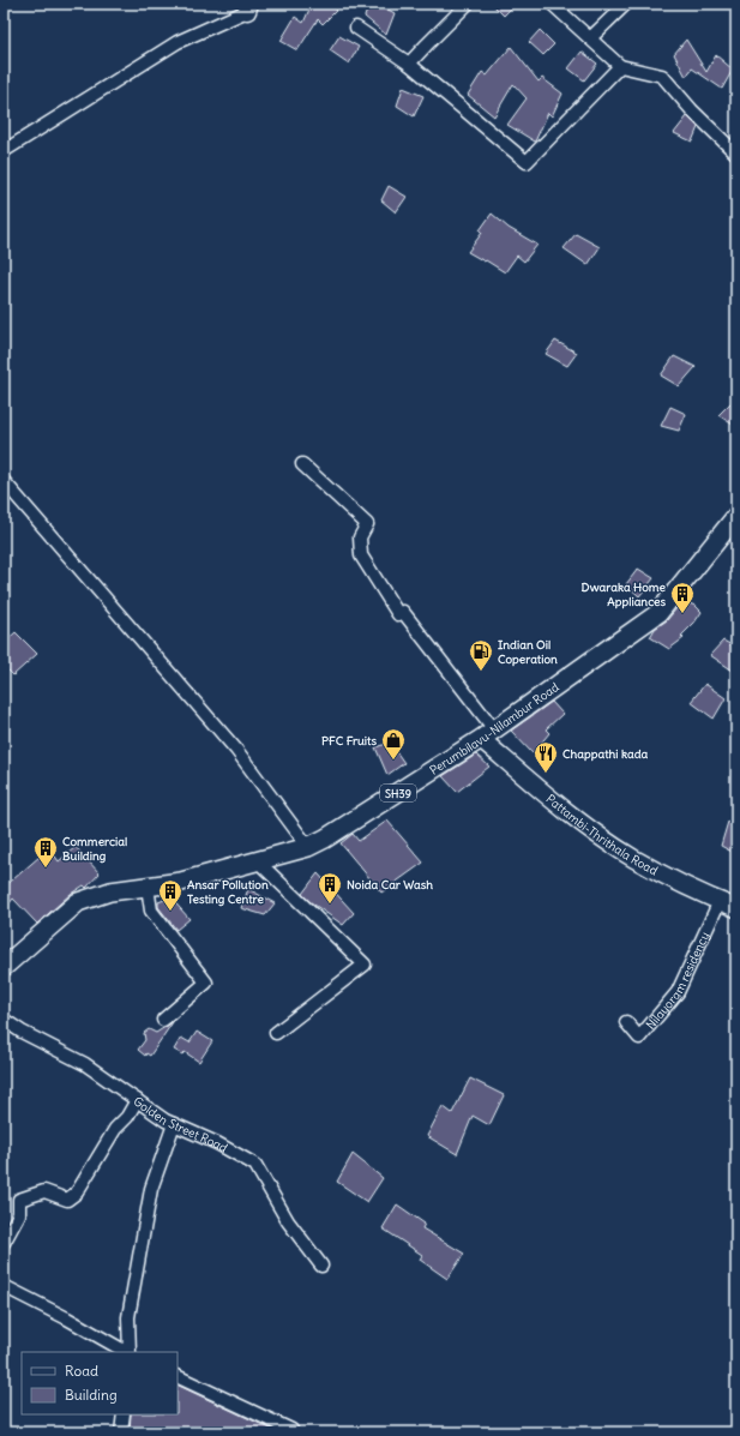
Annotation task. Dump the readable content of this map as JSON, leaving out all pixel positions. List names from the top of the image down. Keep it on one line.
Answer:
{"streets":{"main road":["Perumbilavu-Nilambur Road","SH39","Pattambi-Thrithala Road"],"street":["Nilayoram residency","Golden Street Road"]},"crossings":[["Perumbilavu-Nilambur Road","Pattambi-Thrithala Road"],["Pattambi-Thrithala Road","Nilayoram residency"]],"places":{"building":["Dwaraka Home Appliances","Commercial Building","Noida Car Wash","Ansar Pollution Testing Centre"],"fuel station":["Indian Oil Coperation"],"shop":["PFC Fruits"],"restaurant":["Chappathi kada"]},"legend":["Road","Building"]}
